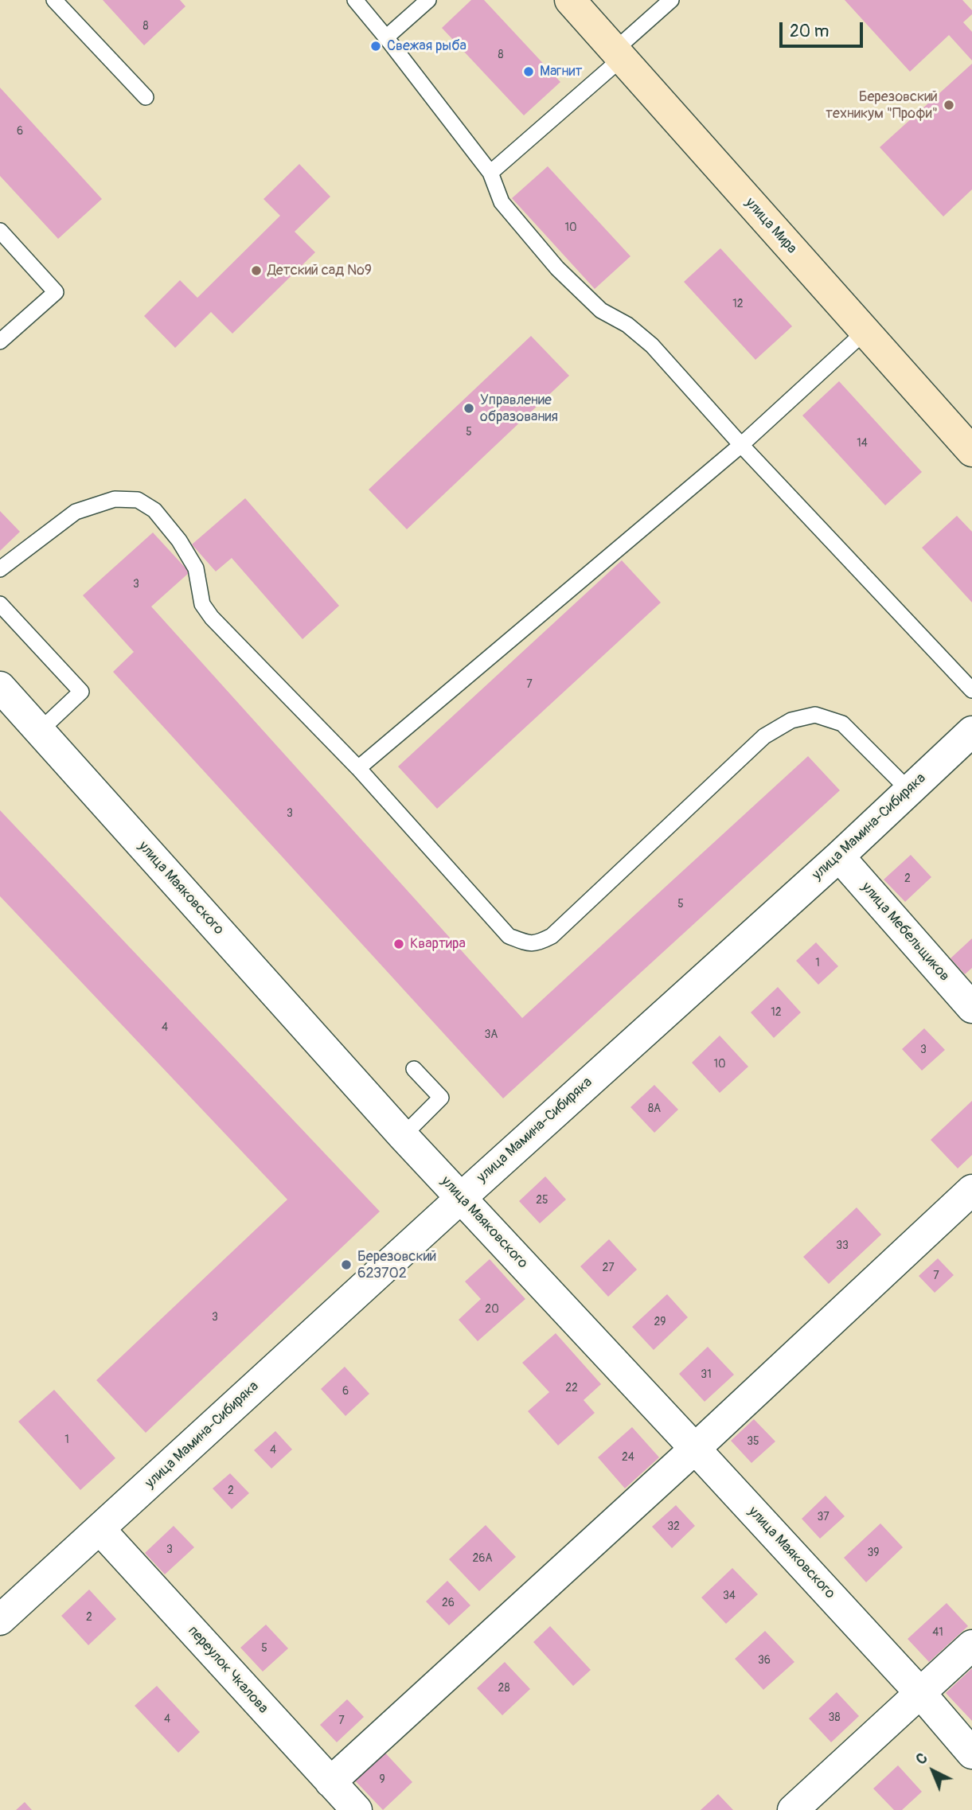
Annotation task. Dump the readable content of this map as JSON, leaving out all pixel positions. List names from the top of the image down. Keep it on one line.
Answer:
{"streets":{"street":["улица Мира","улица Мамина-Сибиряка","улица Маяковского","улица Мебельщиков","переулок Чкалова"]},"crossings":[["улица Мамина-Сибиряка","улица Маяковского"],["улица Мамина-Сибиряка","улица Мебельщиков"],["улица Мамина-Сибиряка","переулок Чкалова"]],"places":["Свежая рыба","Магнит","Березовский техникум \"Профи\"","Детский сад №9","Управление образования","Квартира","Березовский 623702"],"house_numbers":["8","8","6","10","12","5","14","3","7","3","2","5","1","12","4","3А","3","10","8А","25","33","27","7","20","3","29","31","22","6","1","35","4","24","2","37","32","3","39","26А","34","26","2","41","5","36","28","38","4","7","9"],"scale_bar":"20 m","north":"top left"}
